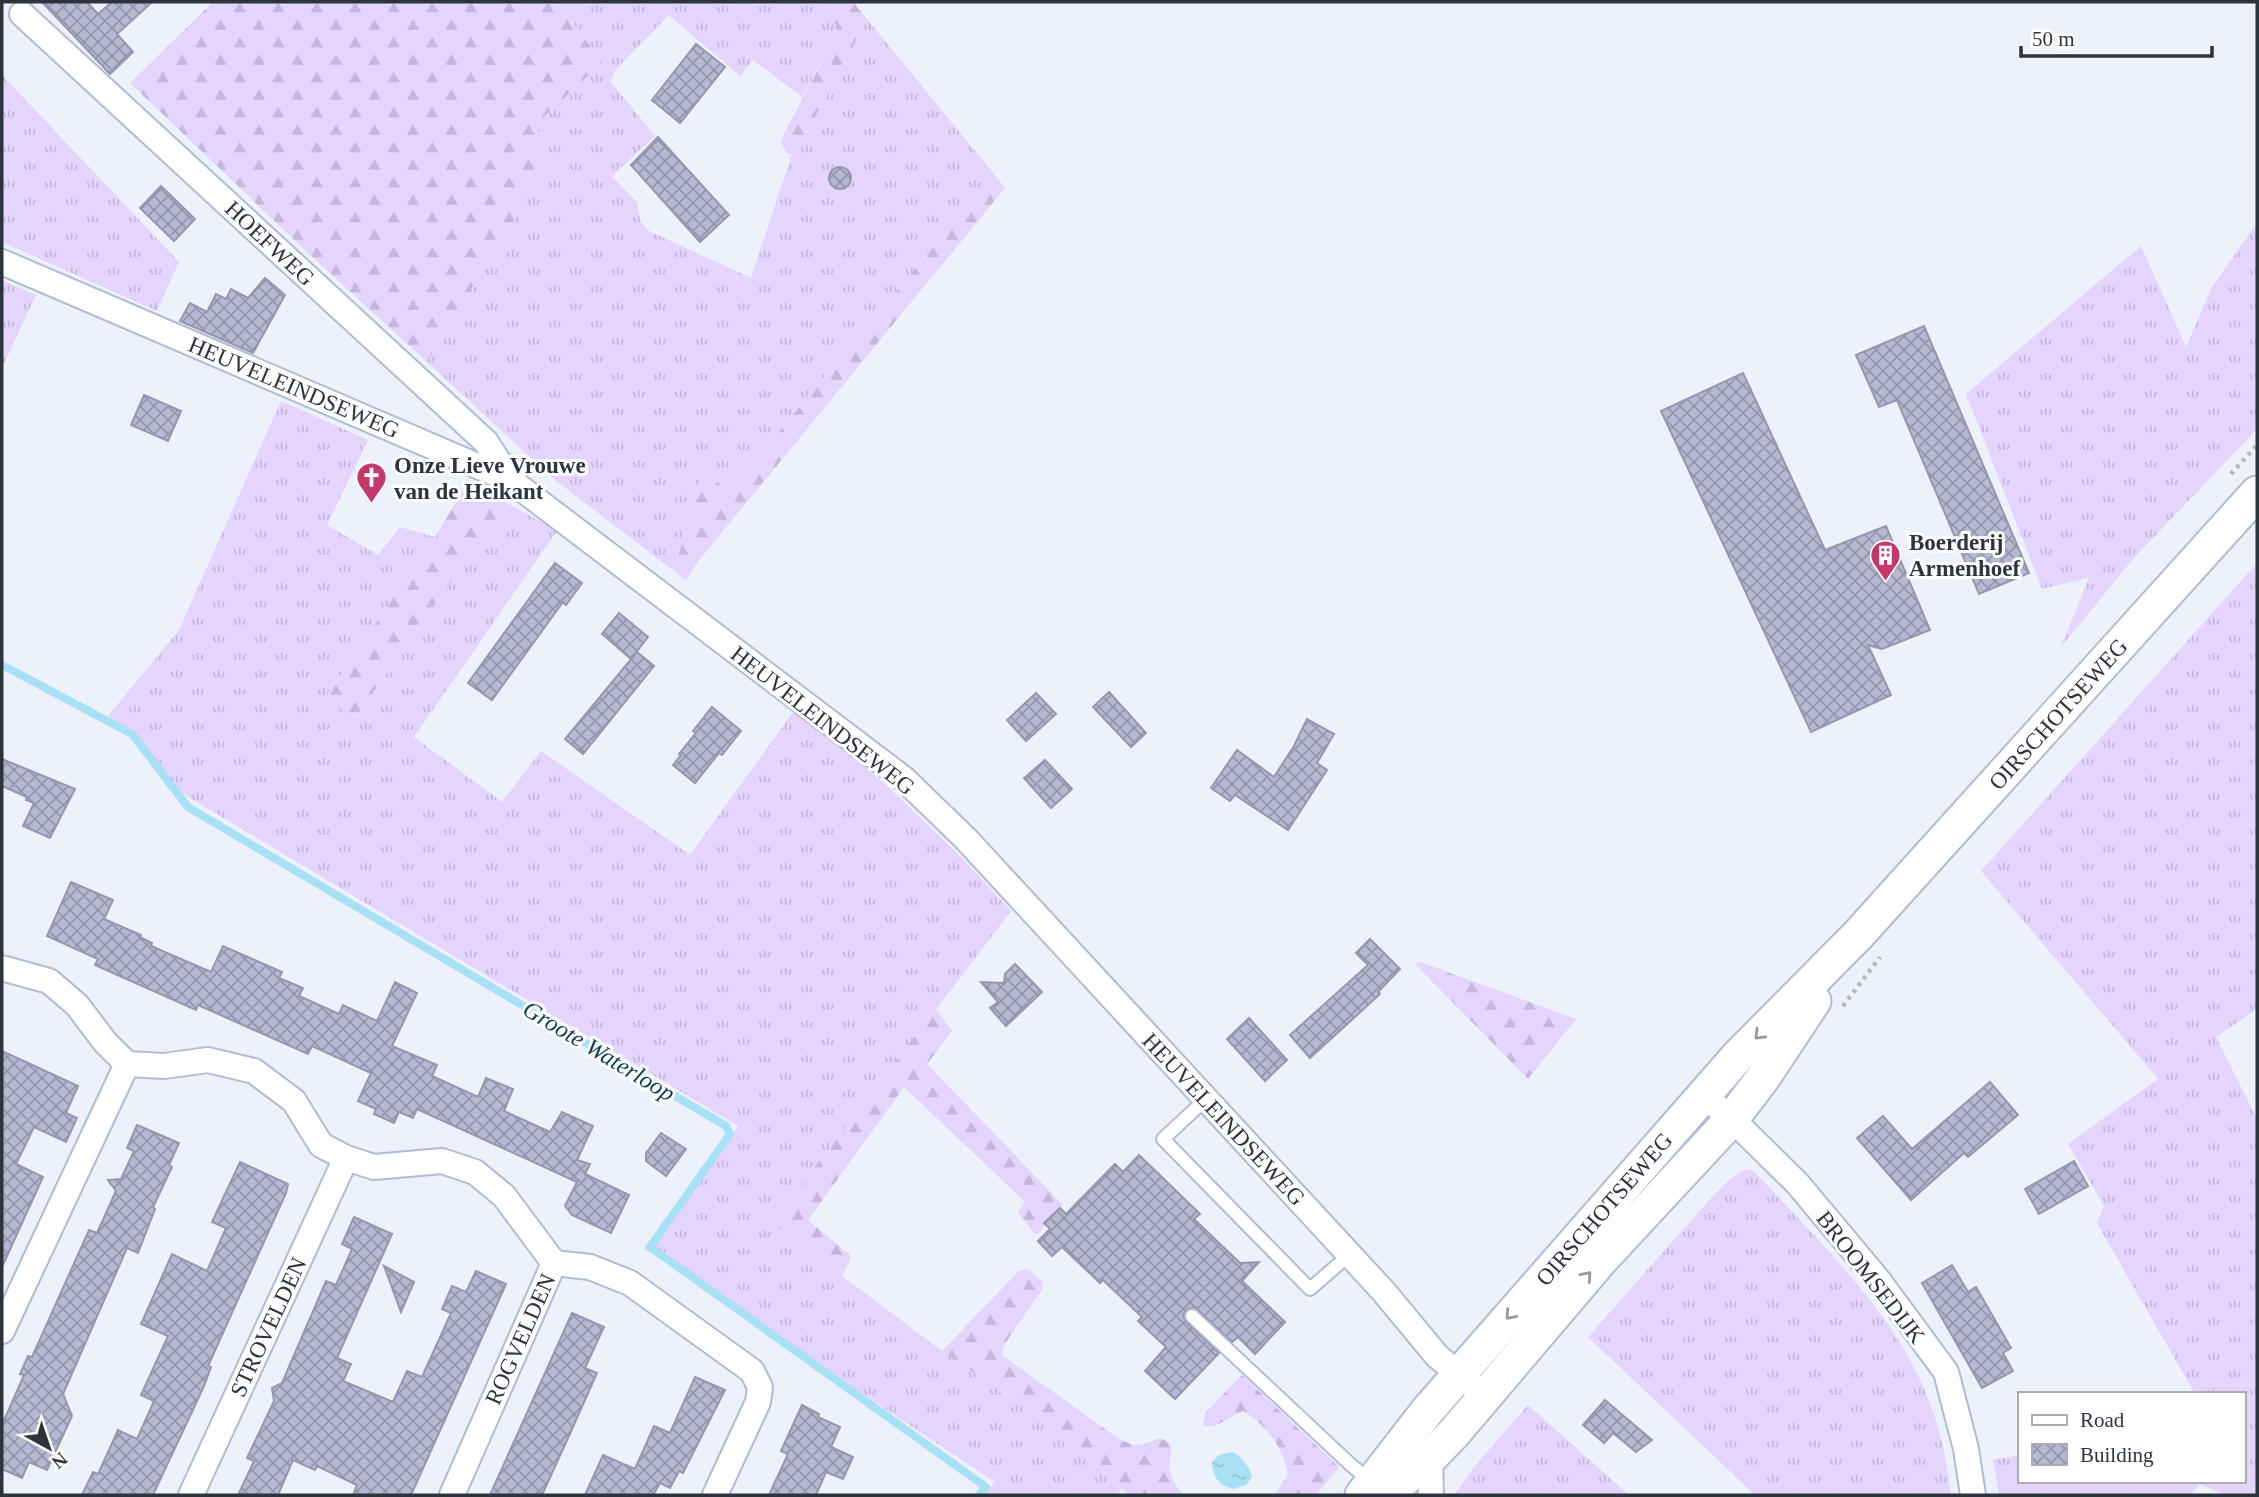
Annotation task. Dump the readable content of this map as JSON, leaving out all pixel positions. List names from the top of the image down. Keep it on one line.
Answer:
{"streets":{"main road":["OIRSCHOTSEWEG"],"street":["HOEFWEG","HEUVELEINDSEWEG","BROOMSEDIJK","STROVELDEN","ROGVELDEN"]},"crossings":[["HOEFWEG","HEUVELEINDSEWEG"],["HEUVELEINDSEWEG","OIRSCHOTSEWEG"],["OIRSCHOTSEWEG","BROOMSEDIJK"],["STROVELDEN","ROGVELDEN"]],"water":["Groote Waterloop"],"places":{"church":["Onze Lieve Vrouwe van de Heikant"],"building":["Boerderij Armenhoef"]},"legend":["Road","Building"],"scale_bar":"50 m","north":"bottom right"}
